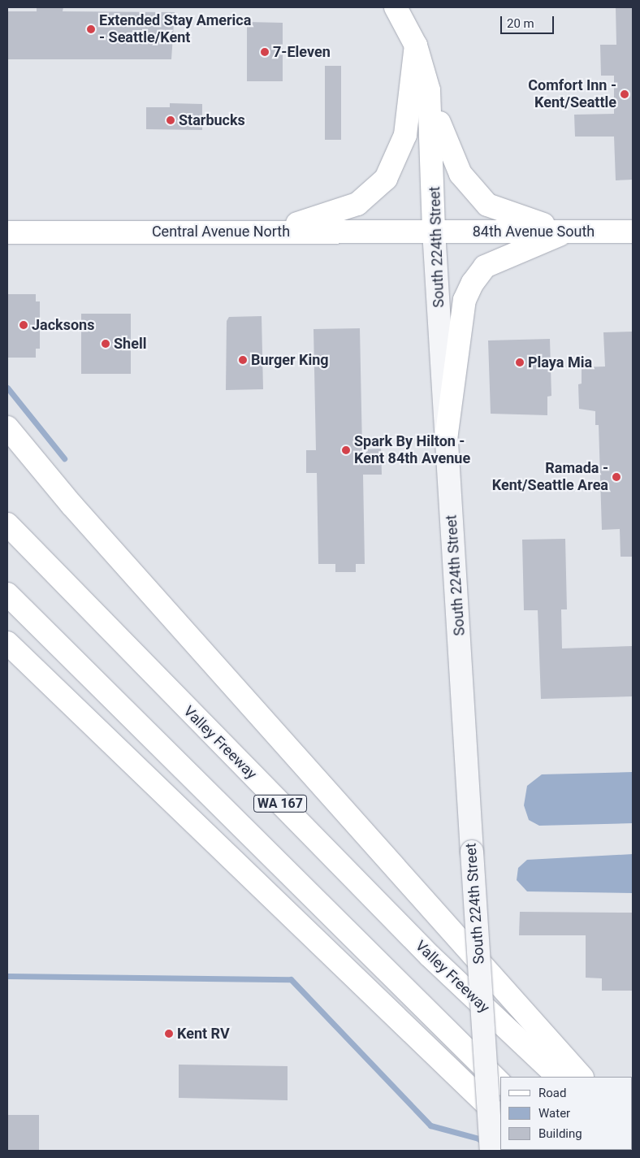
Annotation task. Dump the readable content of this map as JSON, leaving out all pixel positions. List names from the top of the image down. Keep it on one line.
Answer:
{"streets":{"main road":["Central Avenue North","84th Avenue South","South 224th Street","Valley Freeway","WA 167"]},"crossings":[["Central Avenue North","84th Avenue South"],["Central Avenue North","South 224th Street"],["84th Avenue South","South 224th Street"]],"places":["Extended Stay America - Seattle/Kent","7-Eleven","Comfort Inn - Kent/Seattle","Starbucks","Jacksons","Shell","Burger King","Playa Mia","Spark By Hilton - Kent 84th Avenue","Ramada - Kent/Seattle Area","Kent RV"],"legend":["Road","Water","Building"],"scale_bar":"20 m"}
